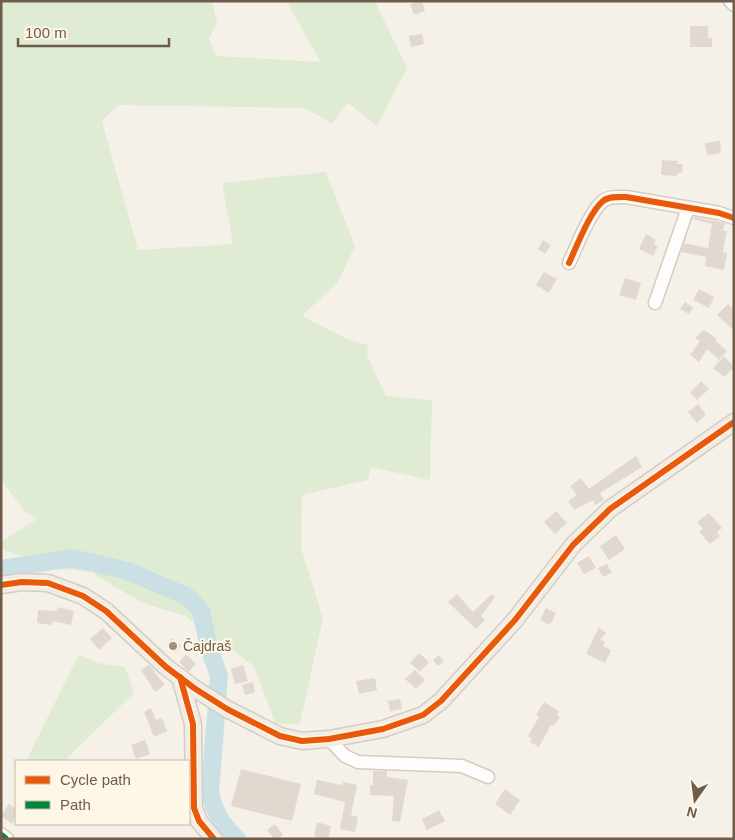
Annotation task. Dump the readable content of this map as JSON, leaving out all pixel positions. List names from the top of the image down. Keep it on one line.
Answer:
{"places":["Čajdraš"],"legend":["Cycle path","Path"],"scale_bar":"100 m","north":"bottom"}
